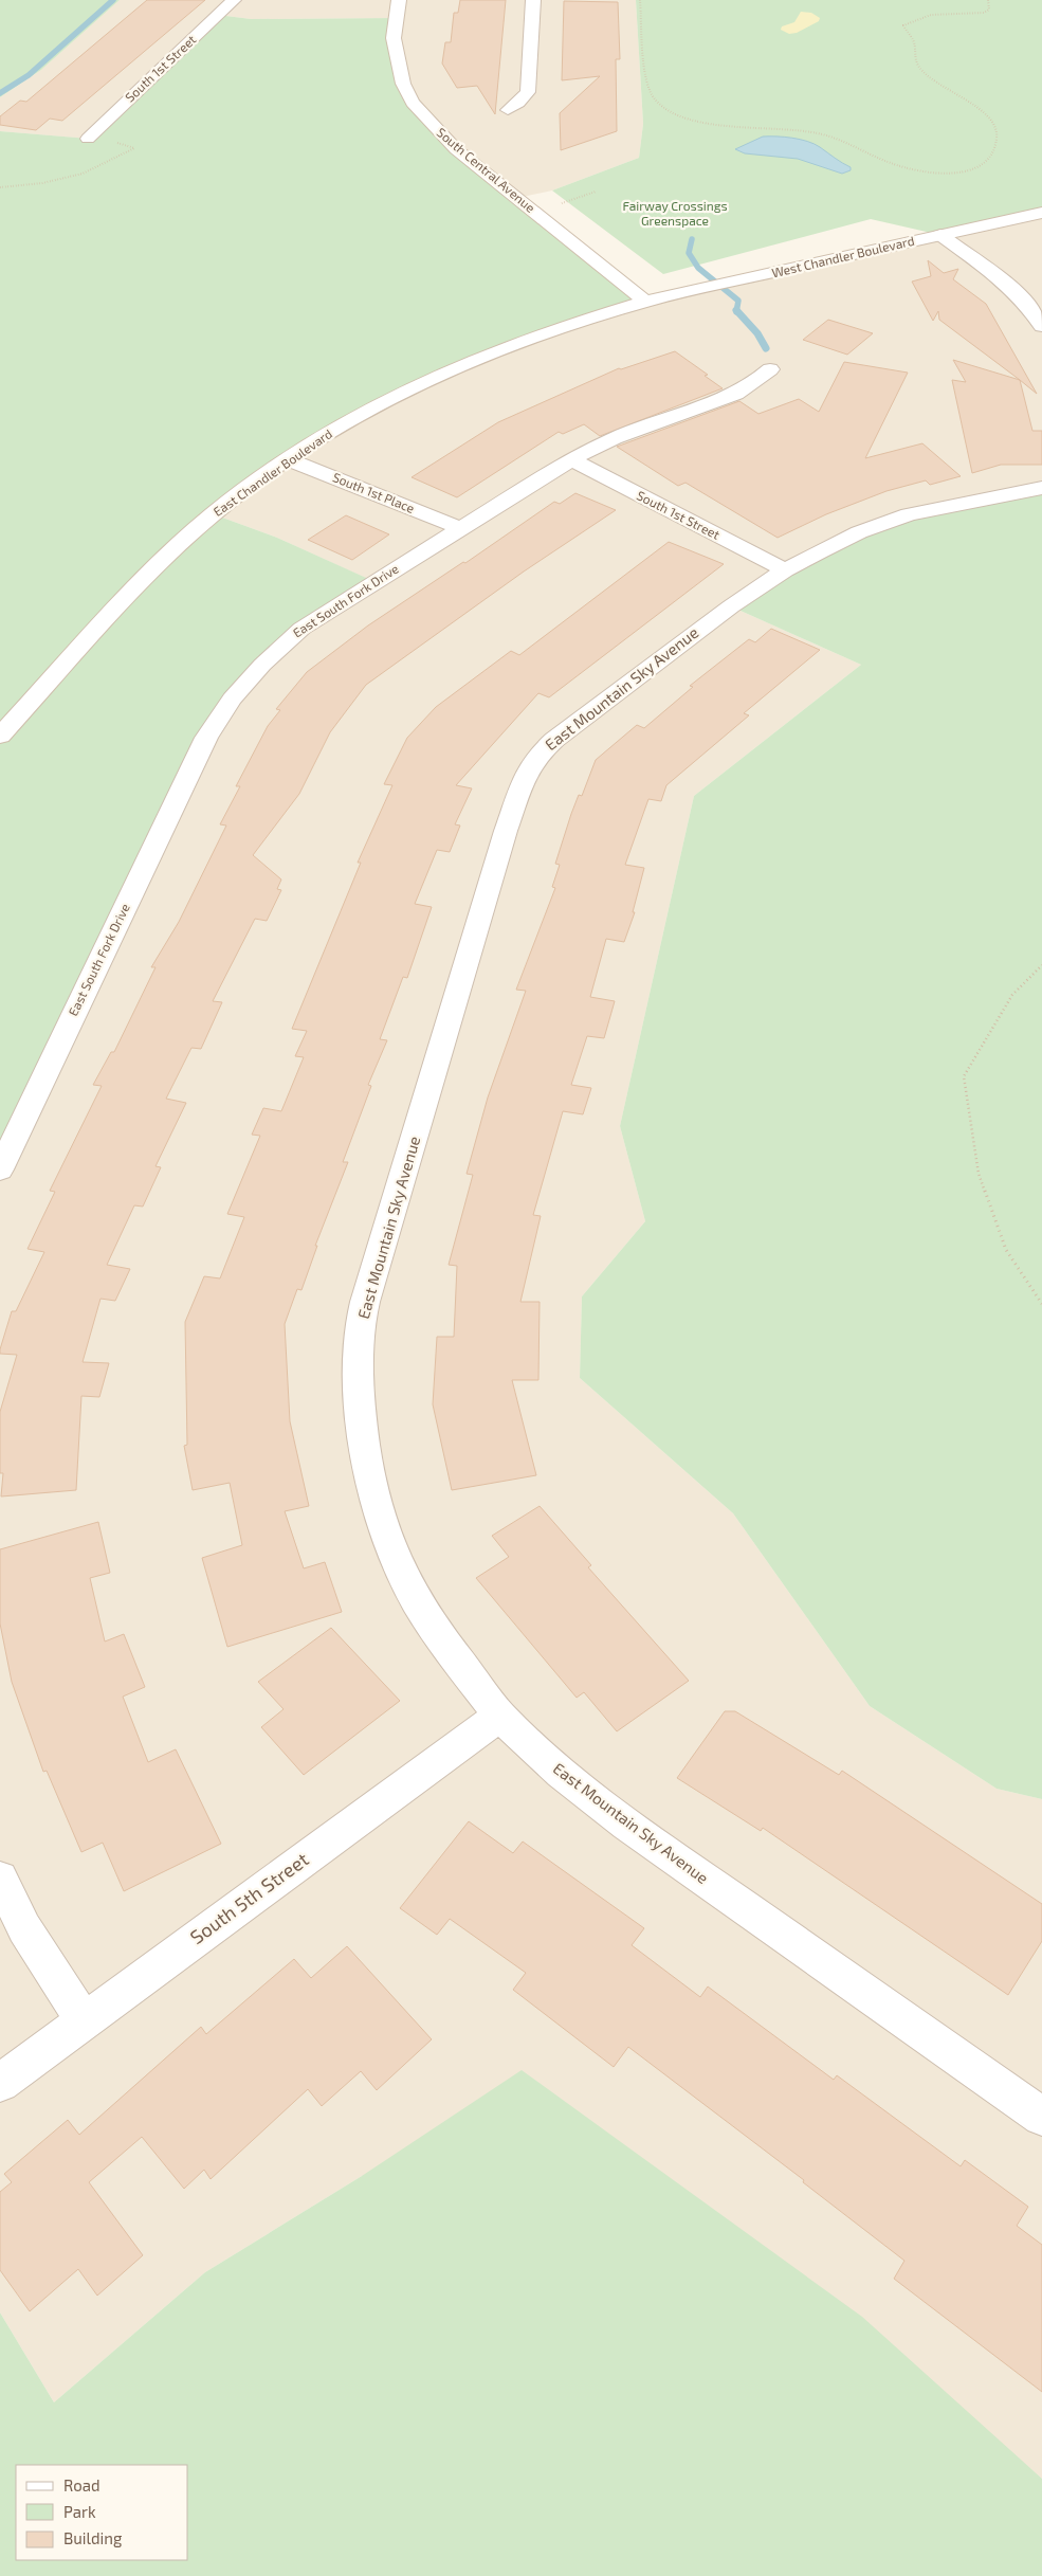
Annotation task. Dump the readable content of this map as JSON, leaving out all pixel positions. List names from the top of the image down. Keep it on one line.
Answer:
{"streets":{"street":["South 1st Street","South Central Avenue","West Chandler Boulevard","East Chandler Boulevard","South 1st Place","East South Fork Drive","East Mountain Sky Avenue","South 5th Street"]},"crossings":[["South 1st Street","East South Fork Drive"],["South 1st Street","East Mountain Sky Avenue"],["South Central Avenue","West Chandler Boulevard"],["South Central Avenue","East Chandler Boulevard"],["West Chandler Boulevard","East Chandler Boulevard"],["East Chandler Boulevard","South 1st Place"],["South 1st Place","East South Fork Drive"],["East Mountain Sky Avenue","South 5th Street"]],"parks":["Fairway Crossings Greenspace"],"legend":["Road","Park","Building"]}
